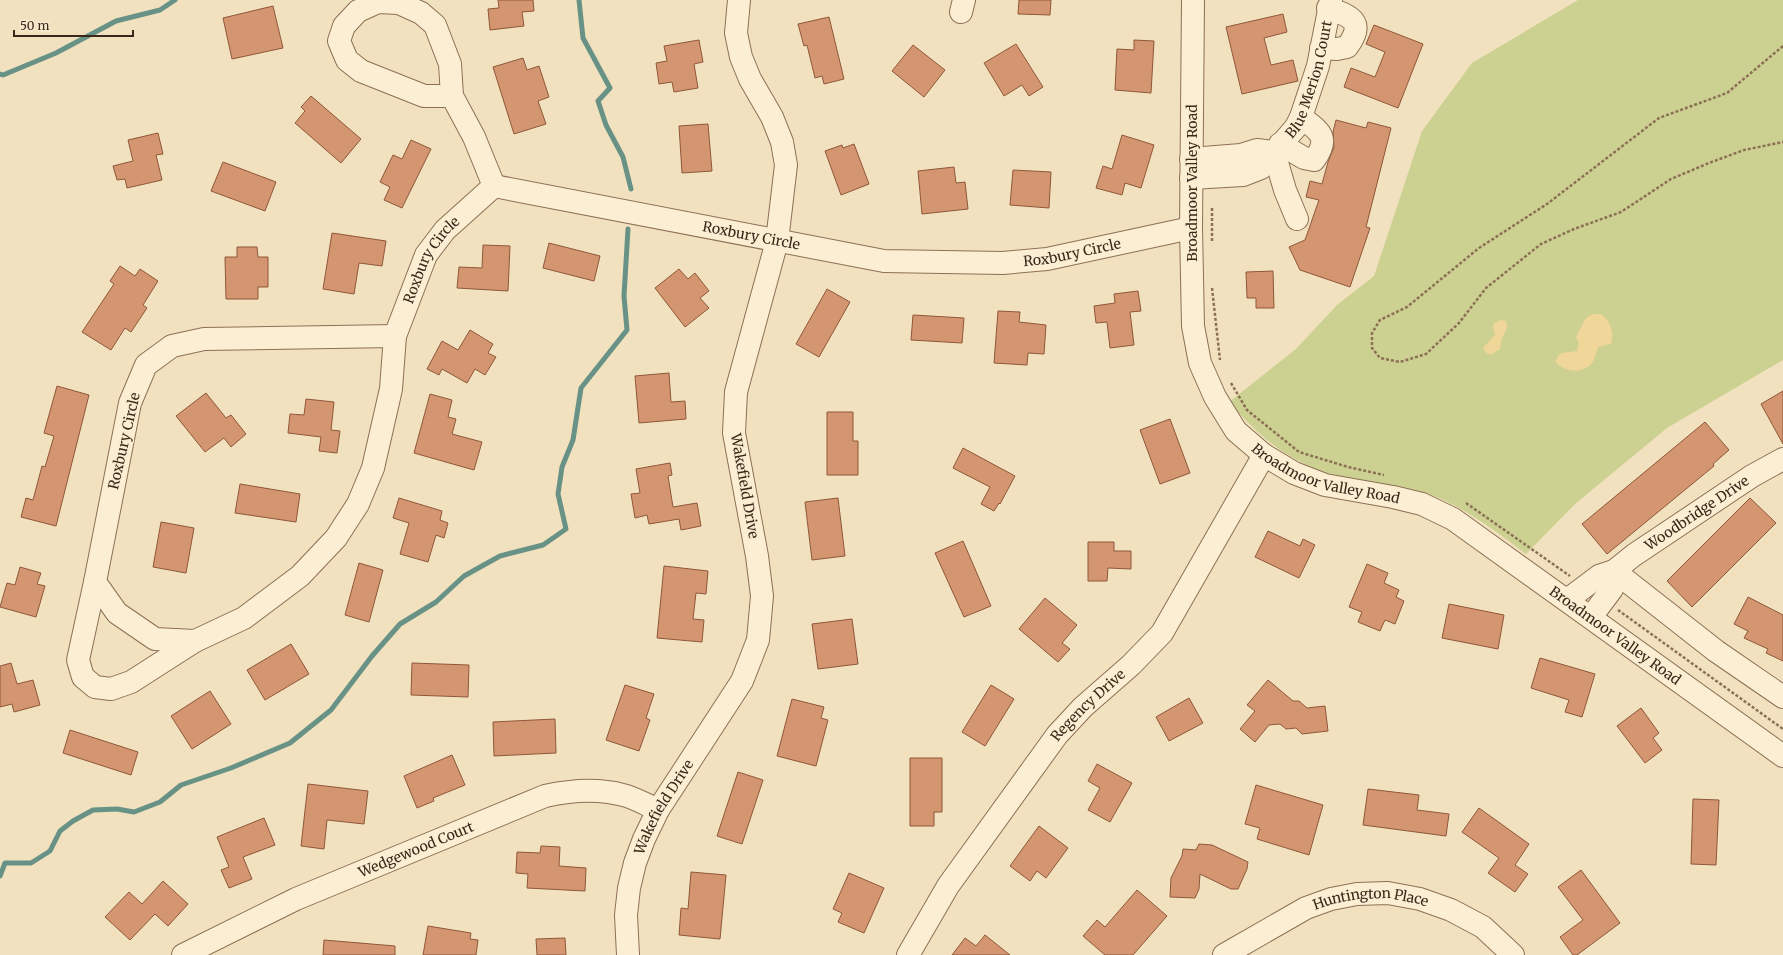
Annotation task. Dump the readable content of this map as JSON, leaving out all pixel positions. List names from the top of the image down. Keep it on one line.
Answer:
{"streets":{"street":["Blue Merion Court","Broadmoor Valley Road","Roxbury Circle","Wakefield Drive","Woodbridge Drive","Regency Drive","Wedgewood Court","Huntington Place"]},"crossings":[["Blue Merion Court","Broadmoor Valley Road"],["Broadmoor Valley Road","Roxbury Circle"],["Broadmoor Valley Road","Woodbridge Drive"],["Broadmoor Valley Road","Regency Drive"],["Roxbury Circle","Wakefield Drive"],["Wakefield Drive","Wedgewood Court"]],"scale_bar":"50 m"}
